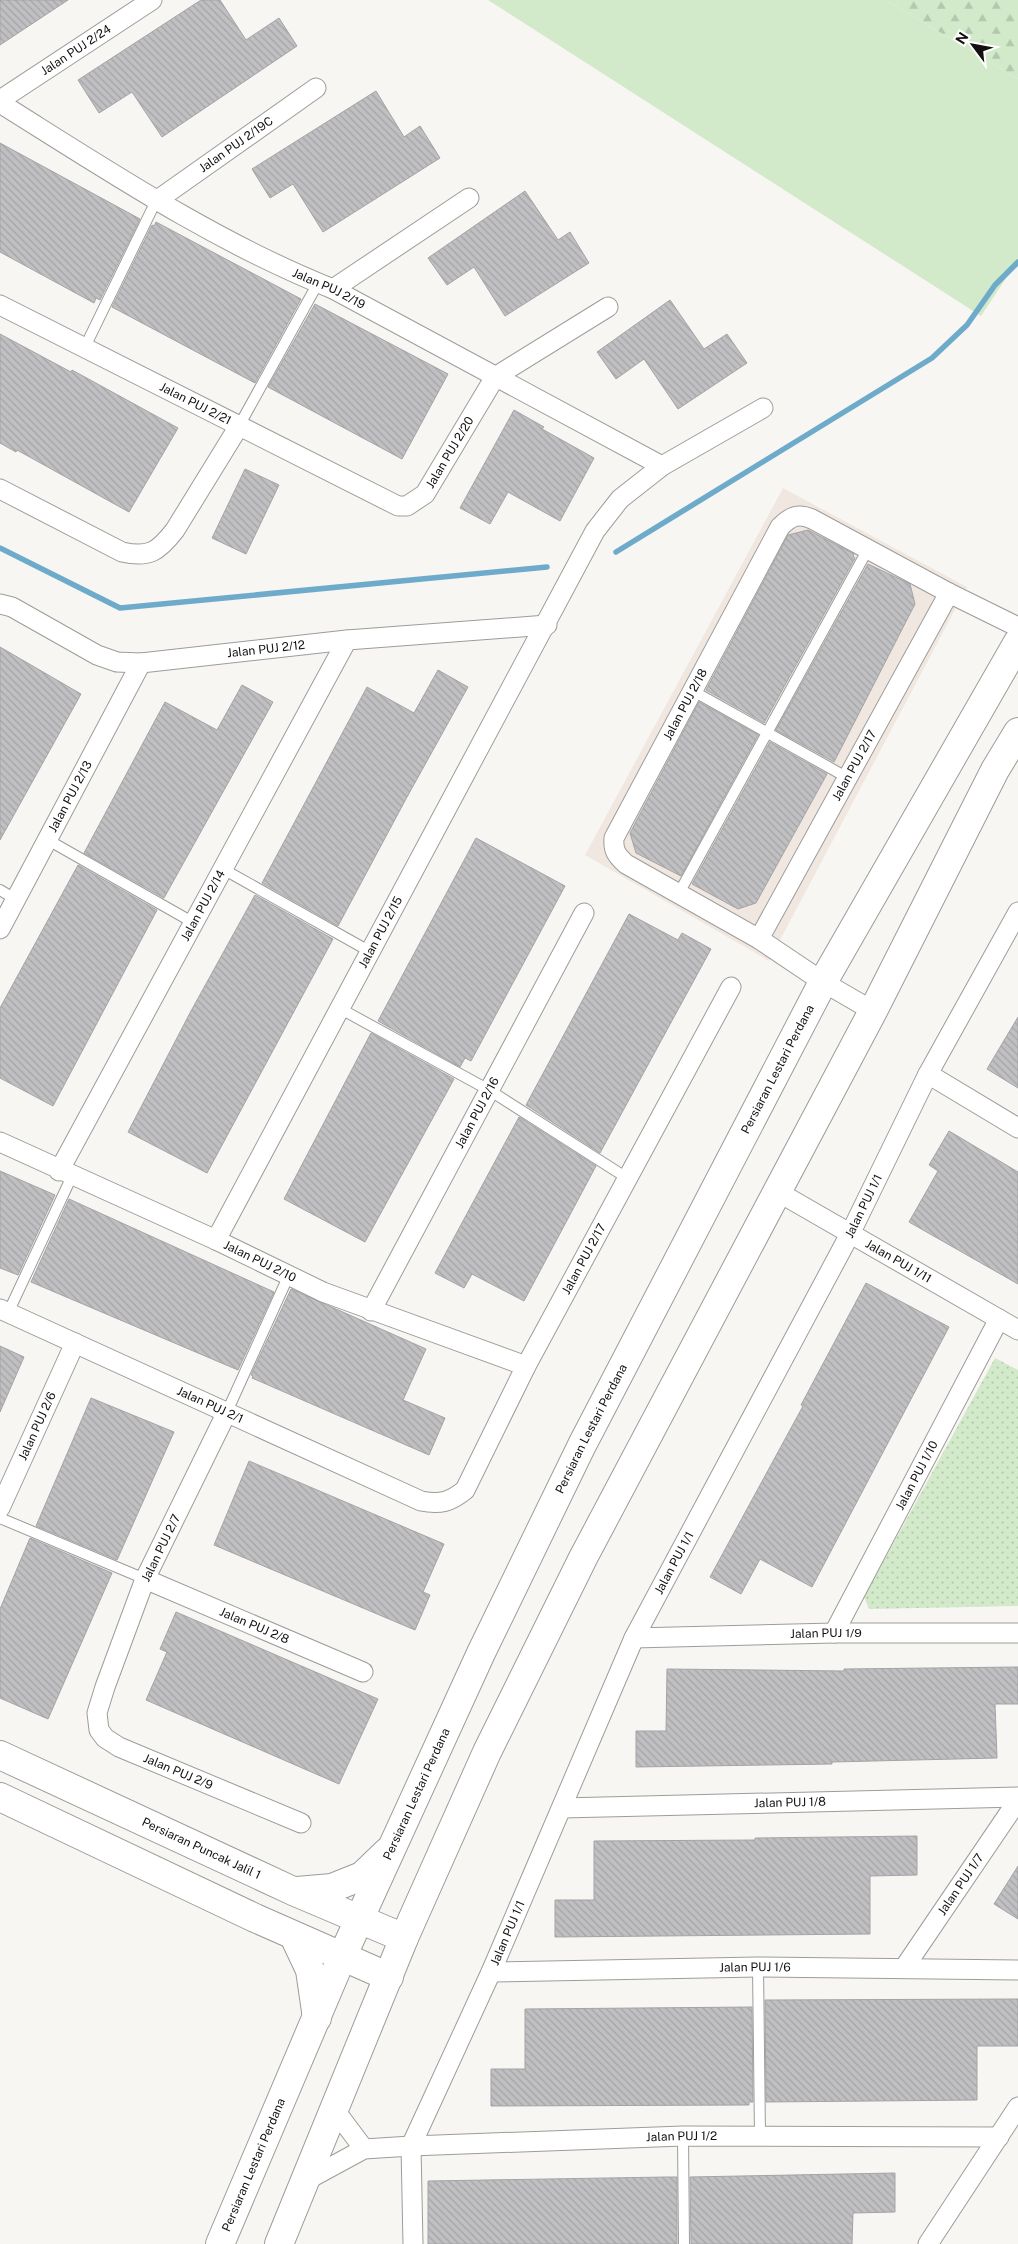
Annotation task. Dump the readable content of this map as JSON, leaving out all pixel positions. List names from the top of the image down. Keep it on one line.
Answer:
{"streets":{"main road":["Persiaran Lestari Perdana","Persiaran Puncak Jalil 1"],"street":["Jalan PUJ 2/24","Jalan PUJ 2/19C","Jalan PUJ 2/19","Jalan PUJ 2/21","Jalan PUJ 2/20","Jalan PUJ 2/12","Jalan PUJ 2/18","Jalan PUJ 2/17","Jalan PUJ 2/13","Jalan PUJ 2/14","Jalan PUJ 2/15","Jalan PUJ 2/16","Jalan PUJ 1/1","Jalan PUJ 1/11","Jalan PUJ 2/10","Jalan PUJ 2/1","Jalan PUJ 2/6","Jalan PUJ 1/10","Jalan PUJ 2/7","Jalan PUJ 2/8","Jalan PUJ 1/9","Jalan PUJ 2/9","Jalan PUJ 1/8","Jalan PUJ 1/7","Jalan PUJ 1/6","Jalan PUJ 1/2"]},"crossings":[["Jalan PUJ 2/24","Jalan PUJ 2/19"],["Jalan PUJ 2/19C","Jalan PUJ 2/19"],["Jalan PUJ 2/19","Jalan PUJ 2/20"],["Jalan PUJ 2/21","Jalan PUJ 2/20"],["Jalan PUJ 2/12","Jalan PUJ 2/13"],["Jalan PUJ 2/12","Jalan PUJ 2/14"],["Jalan PUJ 2/12","Jalan PUJ 2/15"],["Jalan PUJ 2/18","Jalan PUJ 2/17"],["Jalan PUJ 2/18","Persiaran Lestari Perdana"],["Jalan PUJ 2/17","Jalan PUJ 2/10"],["Jalan PUJ 2/17","Jalan PUJ 2/1"],["Jalan PUJ 2/14","Jalan PUJ 2/10"],["Jalan PUJ 2/15","Jalan PUJ 2/10"],["Persiaran Lestari Perdana","Persiaran Puncak Jalil 1"],["Jalan PUJ 2/16","Jalan PUJ 2/10"],["Jalan PUJ 1/1","Jalan PUJ 1/11"],["Jalan PUJ 1/1","Jalan PUJ 1/9"],["Jalan PUJ 1/1","Jalan PUJ 1/8"],["Jalan PUJ 1/1","Jalan PUJ 1/6"],["Jalan PUJ 1/1","Jalan PUJ 1/2"],["Jalan PUJ 1/11","Jalan PUJ 1/10"],["Jalan PUJ 2/1","Jalan PUJ 2/6"],["Jalan PUJ 2/1","Jalan PUJ 2/7"],["Jalan PUJ 1/10","Jalan PUJ 1/9"],["Jalan PUJ 2/7","Jalan PUJ 2/8"],["Jalan PUJ 2/7","Jalan PUJ 2/9"],["Jalan PUJ 1/8","Jalan PUJ 1/7"],["Jalan PUJ 1/7","Jalan PUJ 1/6"]],"north":"top left"}
